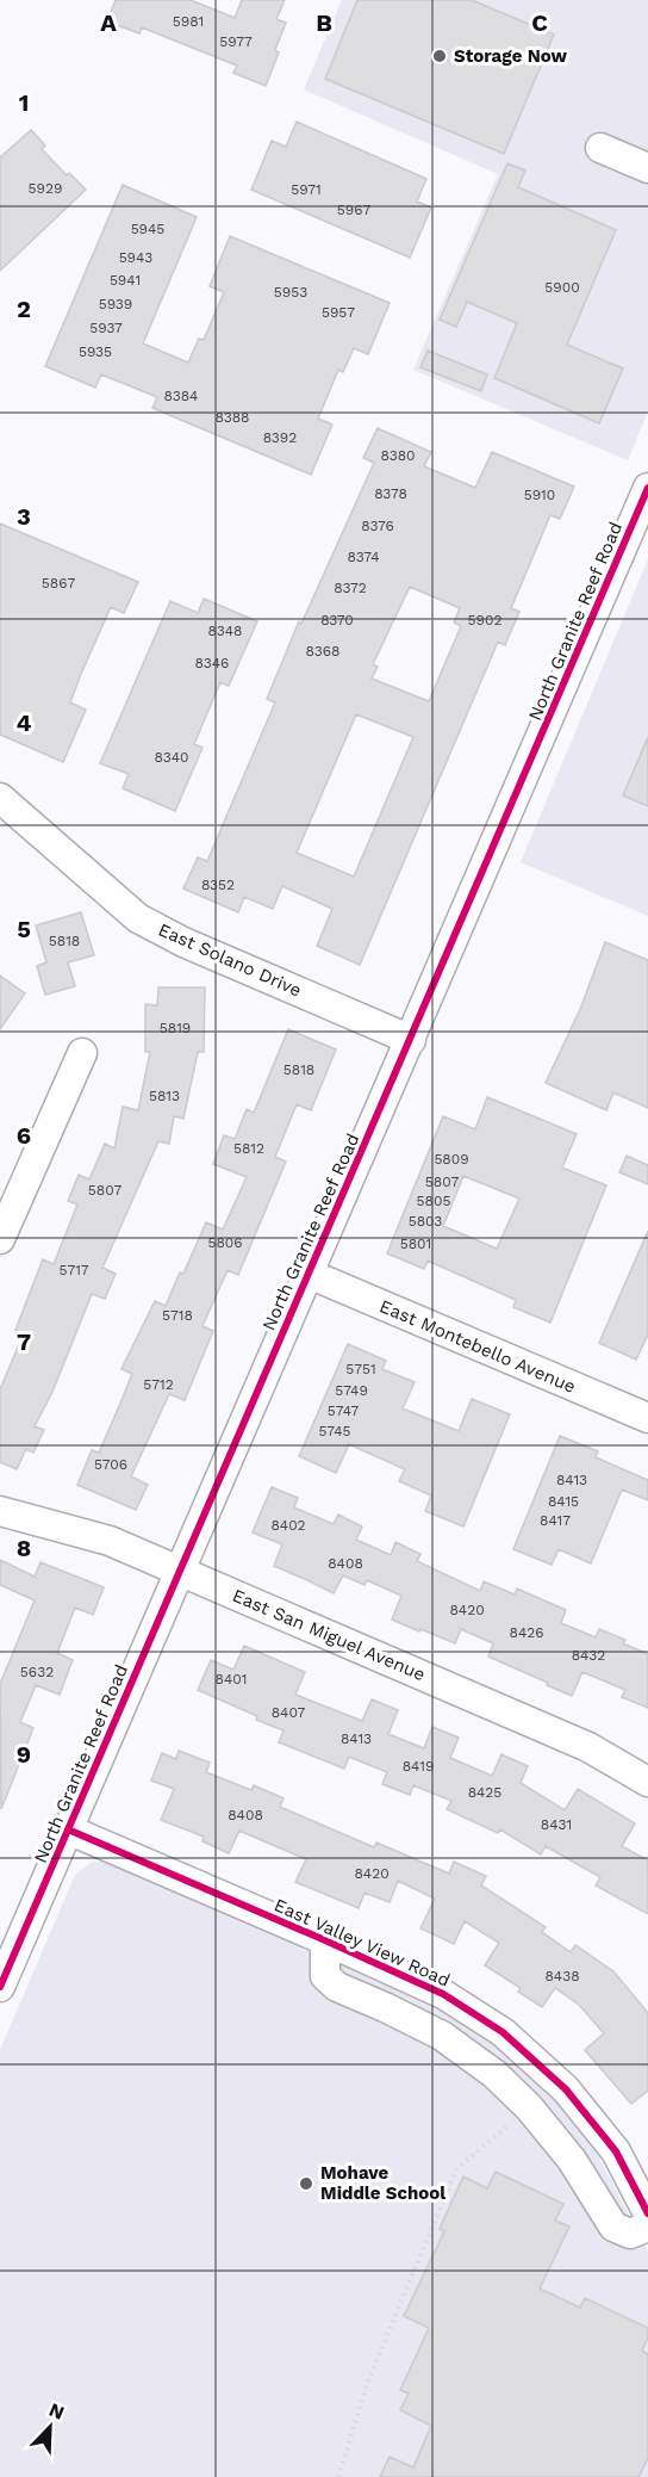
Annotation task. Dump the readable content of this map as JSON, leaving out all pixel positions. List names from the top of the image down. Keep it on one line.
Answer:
{"streets":{"street":["North Granite Reef Road","East Solano Drive","East Montebello Avenue","East San Miguel Avenue","East Valley View Road"]},"crossings":[["North Granite Reef Road","East Solano Drive"],["North Granite Reef Road","East Montebello Avenue"],["North Granite Reef Road","East San Miguel Avenue"],["North Granite Reef Road","East Valley View Road"]],"places":["Storage Now","Mohave Middle School"],"house_numbers":["5981","5977","5929","5971","5967","5945","5943","5941","5900","5953","5939","5957","5937","5935","8384","8388","8392","8380","8378","5910","8376","8374","5867","8372","8370","5902","8348","8368","8346","8340","8352","5818","5819","5818","5813","5812","5809","5807","5807","5805","5803","5806","5801","5717","5718","5751","5712","5749","5747","5745","5706","8413","8415","8417","8402","8408","8420","8426","8432","5632","8401","8407","8413","8419","8425","8408","8431","8420","8438"],"north":"top right","grid":{"columns":["A","B","C"],"rows":["1","2","3","4","5","6","7","8","9"]}}
